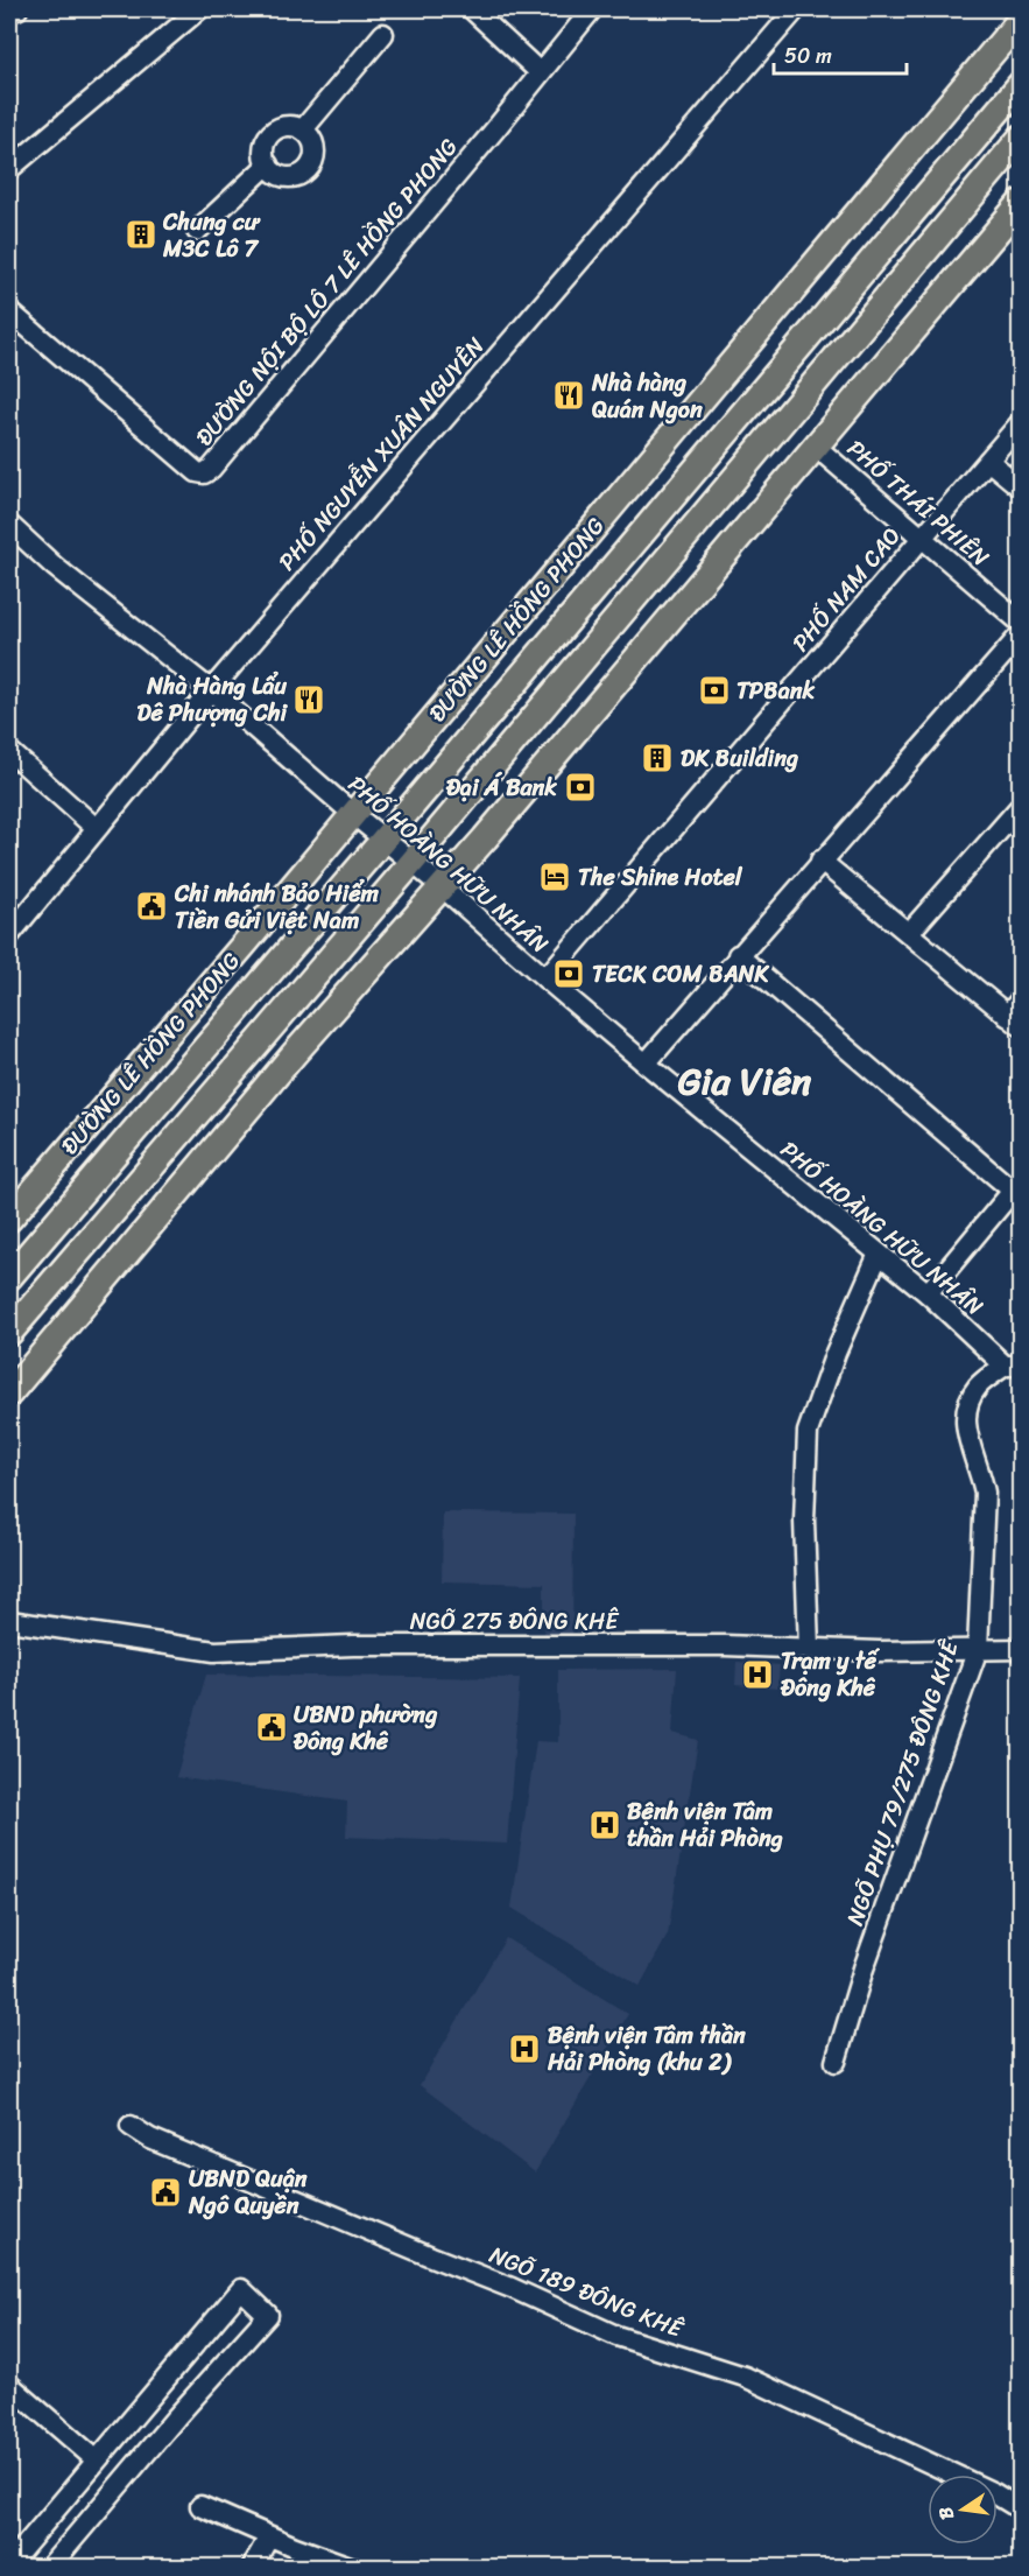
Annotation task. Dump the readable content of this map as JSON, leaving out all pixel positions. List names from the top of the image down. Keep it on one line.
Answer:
{"streets":{"main road":["ĐƯỜNG LÊ HỒNG PHONG"],"street":["ĐƯỜNG NỘI BỘ LÔ 7 LÊ HỒNG PHONG","PHỐ NGUYỄN XUÂN NGUYÊN","PHỐ THÁI PHIÊN","PHỐ NAM CAO","PHỐ HOÀNG HỮU NHÂN","NGÕ 275 ĐÔNG KHÊ","NGÕ PHỤ 79/275 ĐÔNG KHÊ","NGÕ 189 ĐÔNG KHÊ"]},"crossings":[["PHỐ NGUYỄN XUÂN NGUYÊN","PHỐ HOÀNG HỮU NHÂN"],["PHỐ THÁI PHIÊN","PHỐ NAM CAO"],["PHỐ NAM CAO","PHỐ HOÀNG HỮU NHÂN"],["ĐƯỜNG LÊ HỒNG PHONG","PHỐ HOÀNG HỮU NHÂN"],["PHỐ HOÀNG HỮU NHÂN","NGÕ PHỤ 79/275 ĐÔNG KHÊ"],["NGÕ 275 ĐÔNG KHÊ","NGÕ PHỤ 79/275 ĐÔNG KHÊ"]],"districts":["Gia Viên"],"places":{"building":["Chung cư M3C Lô 7","DK Building"],"restaurant":["Nhà hàng Quán Ngon","Nhà Hàng Lẩu Dê Phượng Chi"],"bank":["TPBank","Đại Á Bank","TECK COM BANK"],"hotel":["The Shine Hotel"],"public building":["Chi nhánh Bảo Hiểm Tiền Gửi Việt Nam","UBND phường Đông Khê","UBND Quận Ngô Quyền"],"hospital":["Trạm y tế Đông Khê","Bệnh viện Tâm thần Hải Phòng","Bệnh viện Tâm thần Hải Phòng (khu 2)"]},"scale_bar":"50 m","north":"left"}
